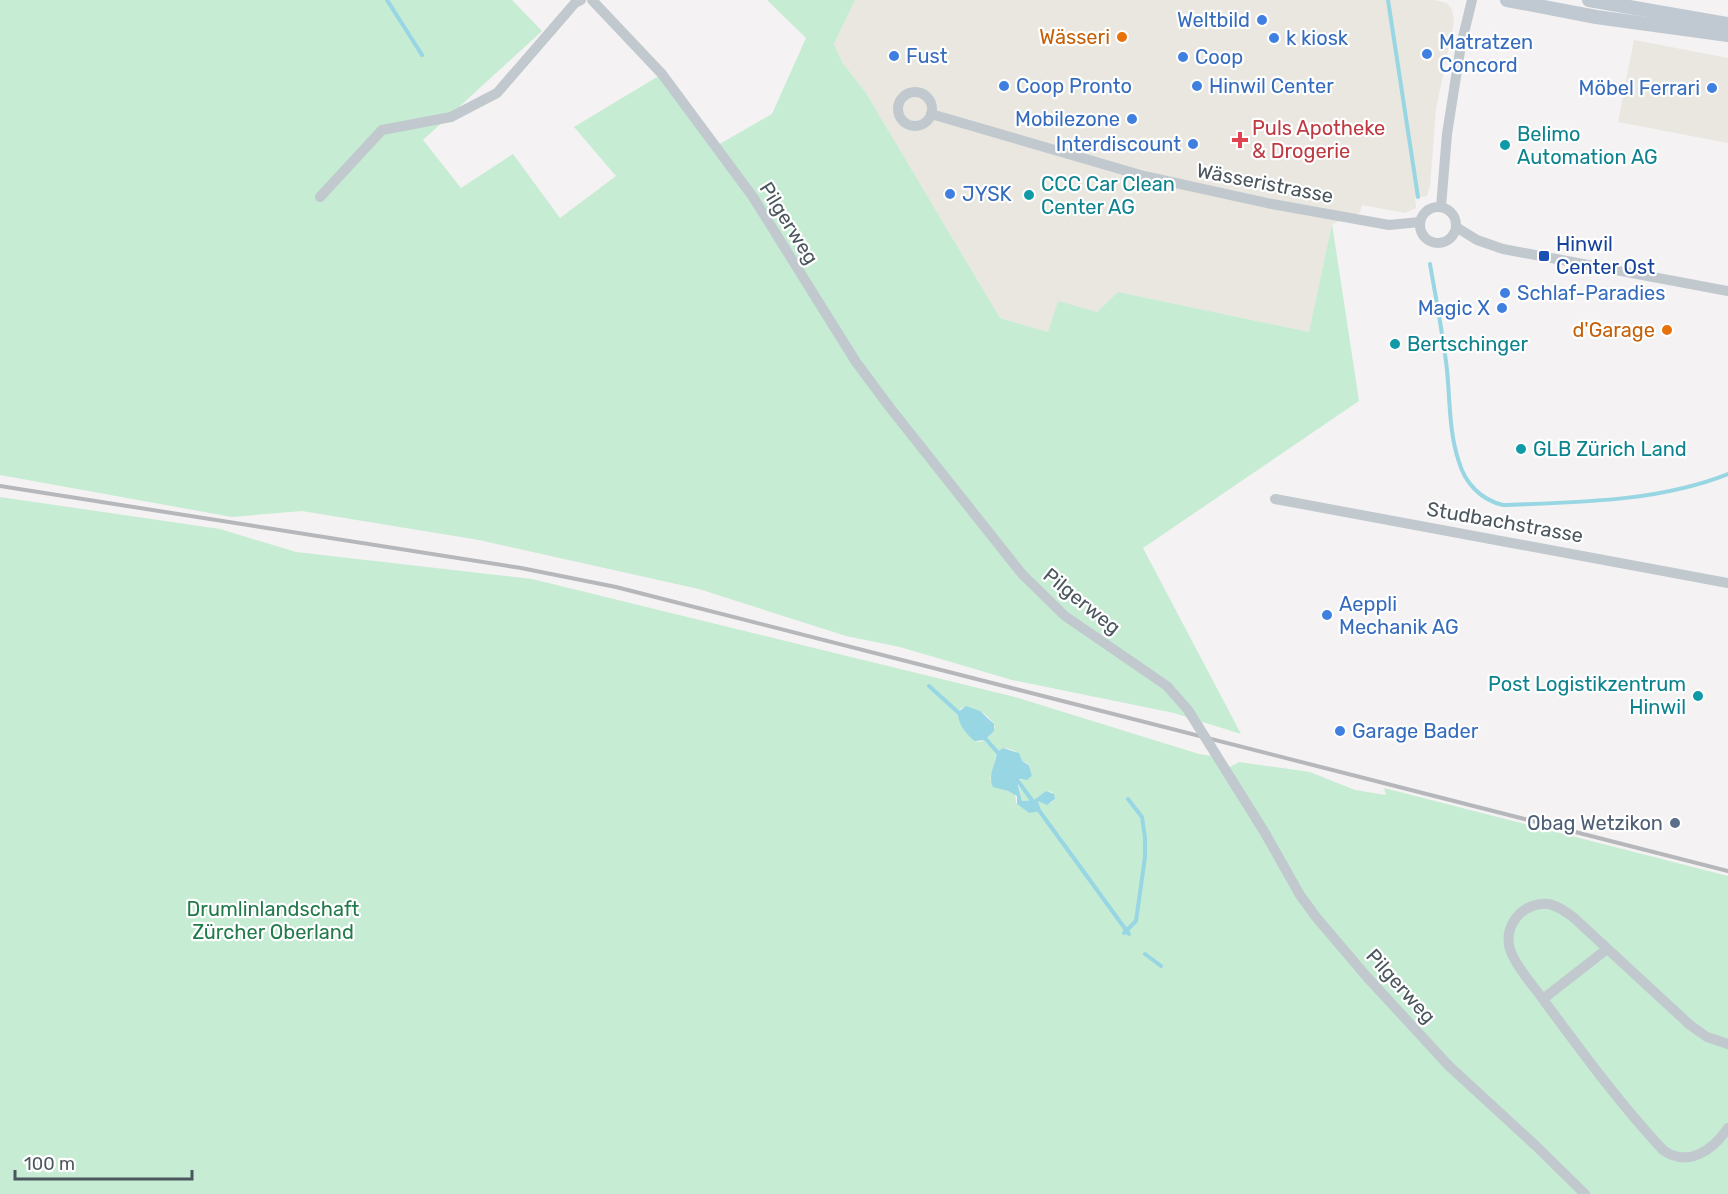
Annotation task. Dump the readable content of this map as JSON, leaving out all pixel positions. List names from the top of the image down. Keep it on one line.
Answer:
{"streets":{"street":["Wässeristrasse","Pilgerweg","Studbachstrasse"]},"parks":["Drumlinlandschaft Zürcher Oberland"],"places":{"other":["Weltbild","Wässeri","k kiosk","Matratzen Concord","Fust","Coop","Coop Pronto","Hinwil Center","Möbel Ferrari","Mobilezone","Interdiscount","Belimo Automation AG","JYSK","CCC Car Clean Center AG","Schlaf-Paradies","Magic X","d'Garage","Bertschinger","GLB Zürich Land","Aeppli Mechanik AG","Post Logistikzentrum Hinwil","Garage Bader","Obag Wetzikon"],"health":["Puls Apotheke & Drogerie"],"transit":["Hinwil Center Ost"]},"scale_bar":"100 m"}
